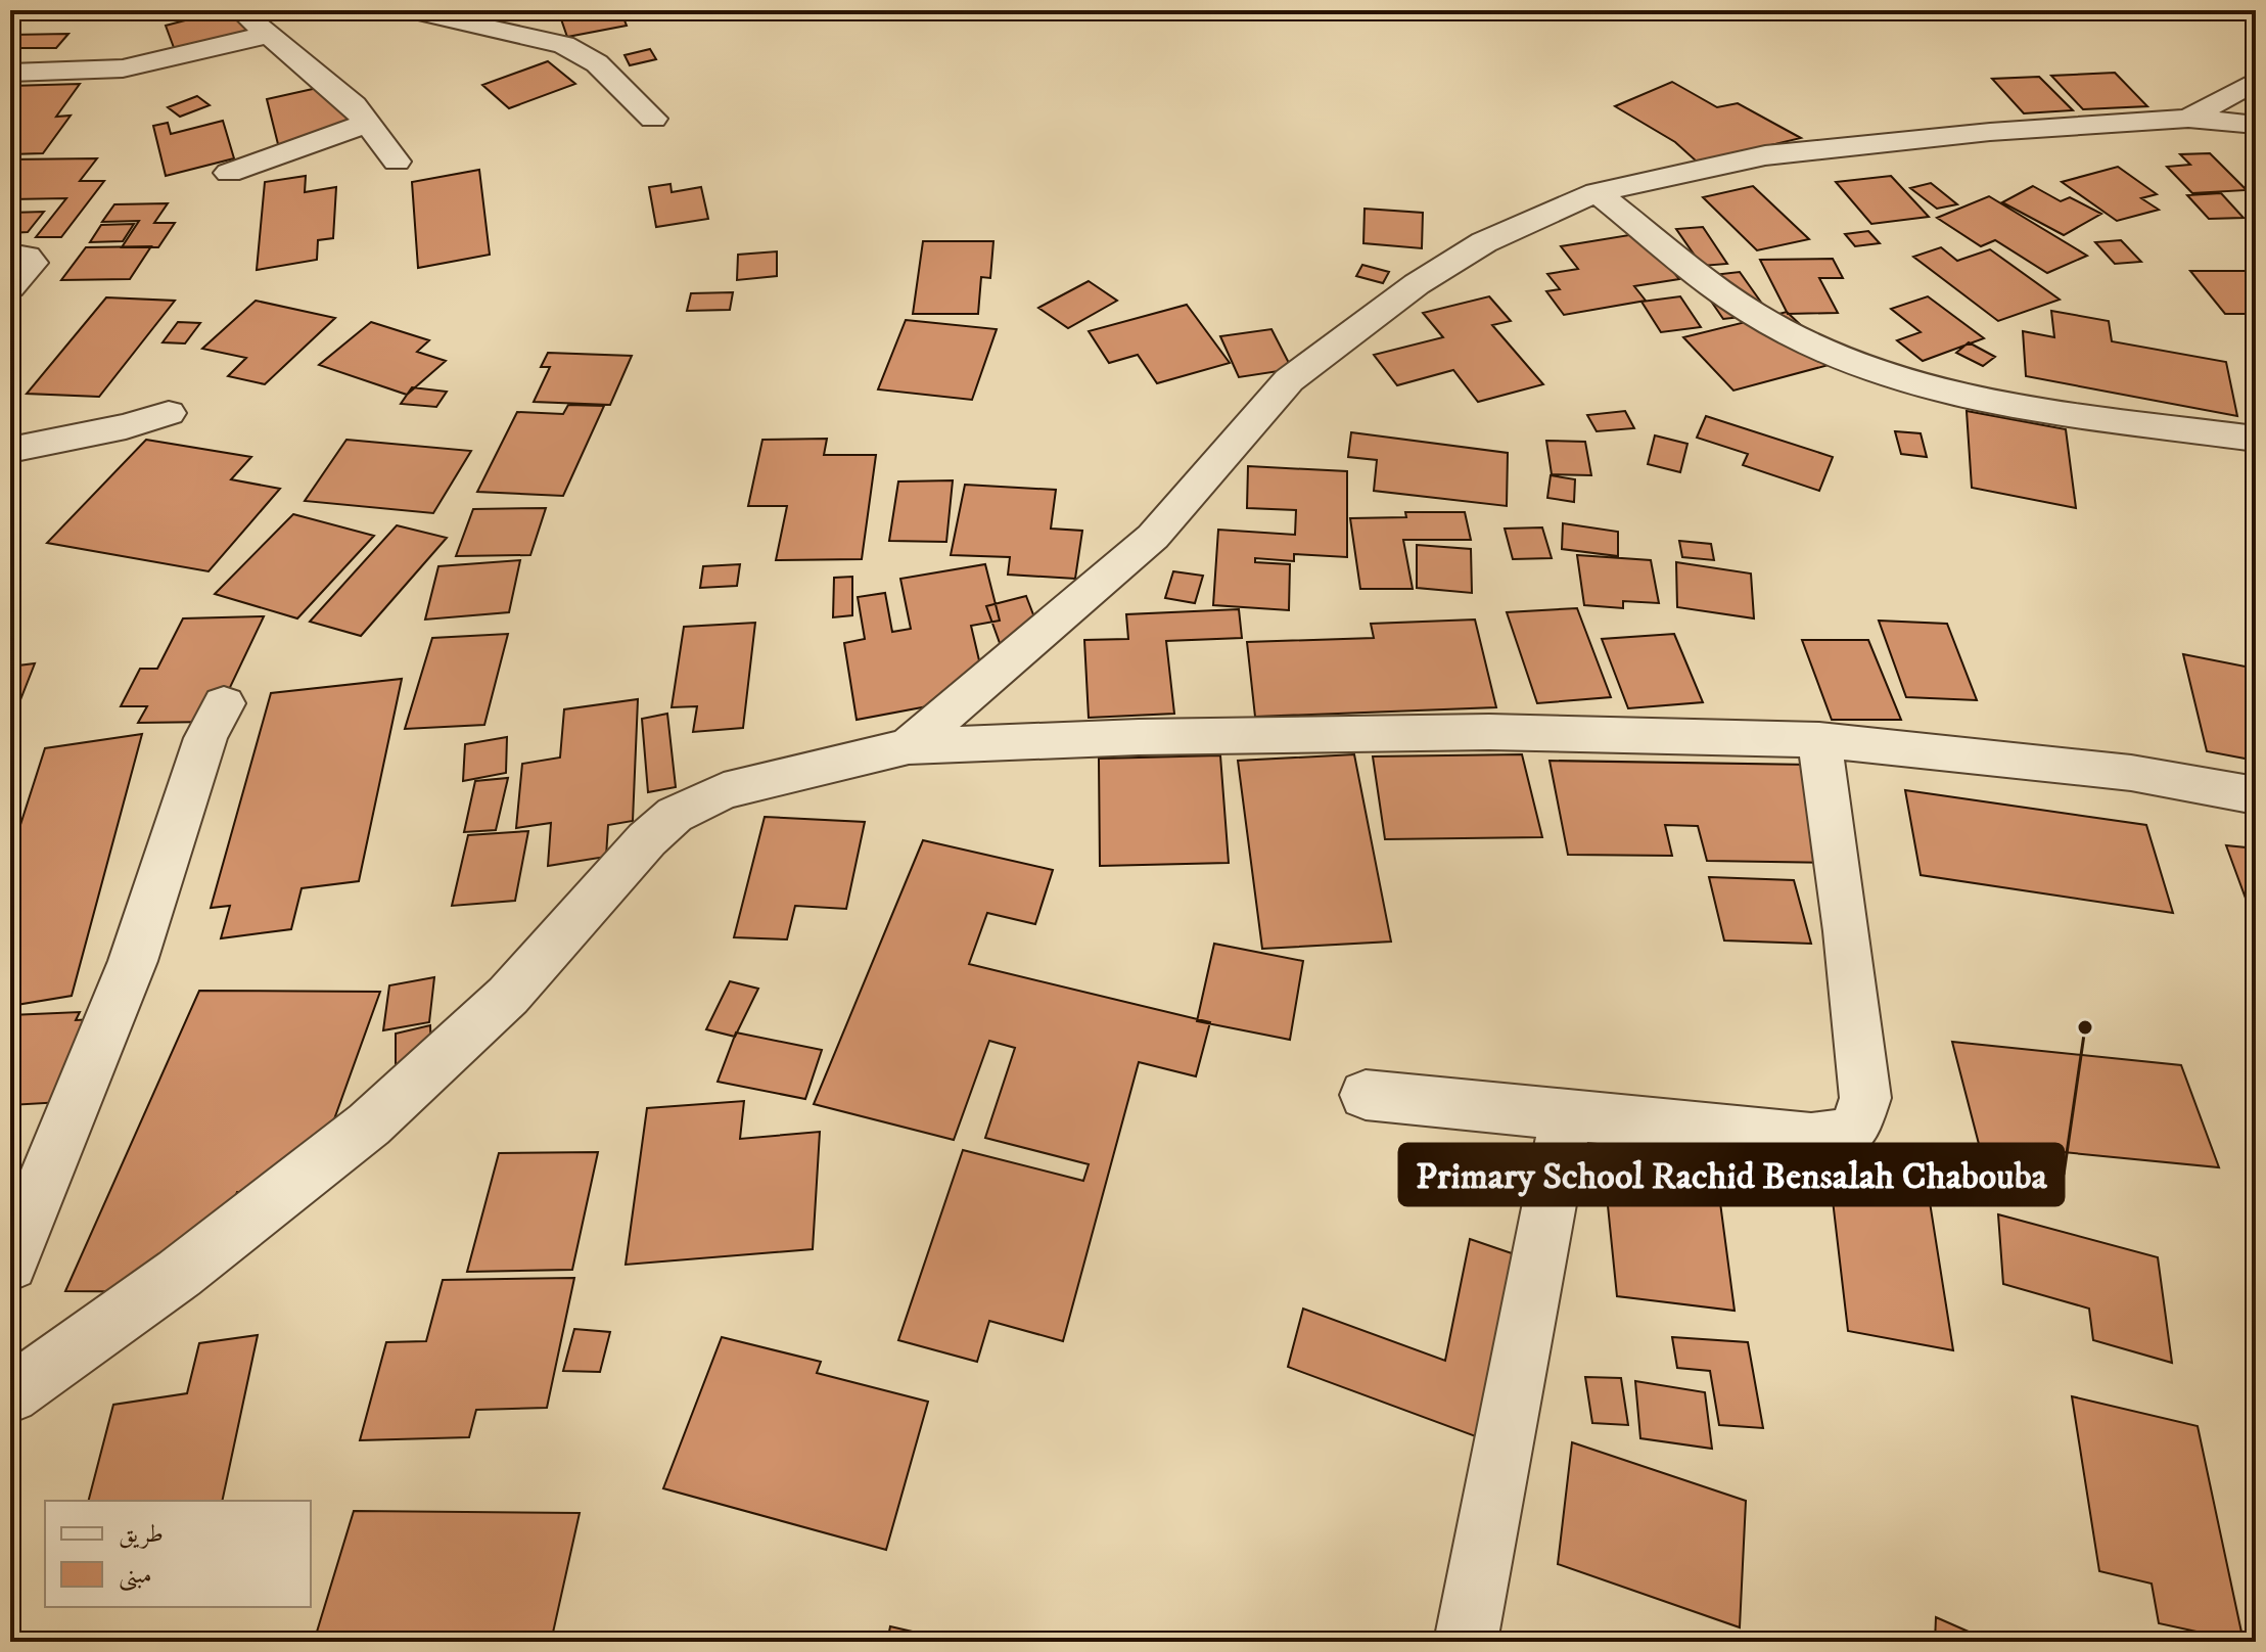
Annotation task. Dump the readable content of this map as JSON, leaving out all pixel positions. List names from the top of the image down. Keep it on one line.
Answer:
{"places":["Primary School Rachid Bensalah Chabouba"],"legend":["طريق","مبنى"]}
